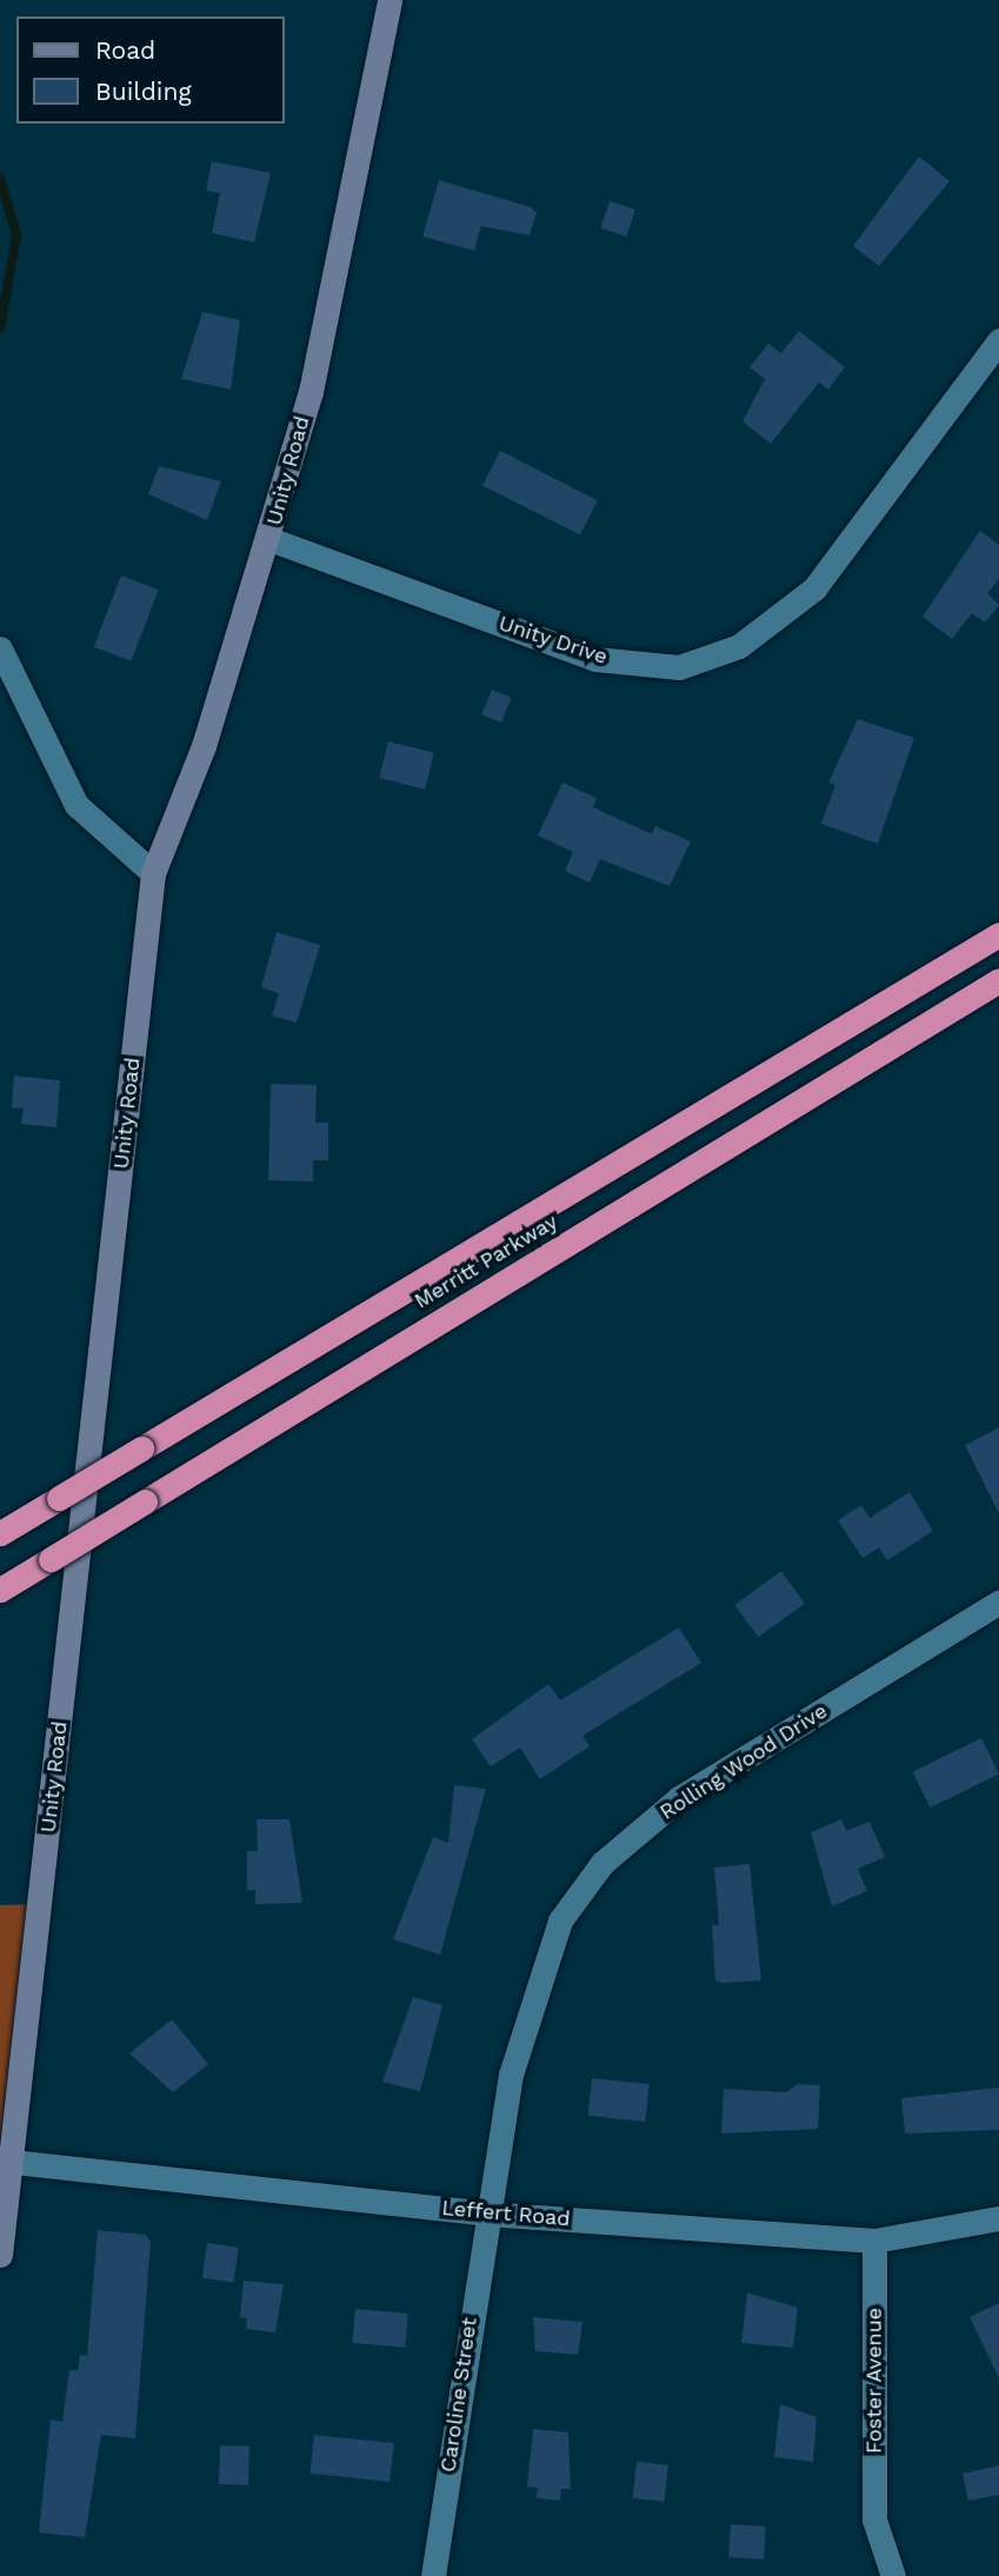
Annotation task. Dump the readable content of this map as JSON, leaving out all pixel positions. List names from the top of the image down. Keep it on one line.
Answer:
{"streets":{"highway":["Merritt Parkway"],"main road":["Unity Road"],"street":["Unity Drive","Rolling Wood Drive","Leffert Road","Foster Avenue","Caroline Street"]},"crossings":[["Unity Road","Unity Drive"],["Unity Road","Leffert Road"],["Rolling Wood Drive","Leffert Road"],["Rolling Wood Drive","Caroline Street"],["Leffert Road","Foster Avenue"],["Leffert Road","Caroline Street"]],"legend":["Road","Building"]}
